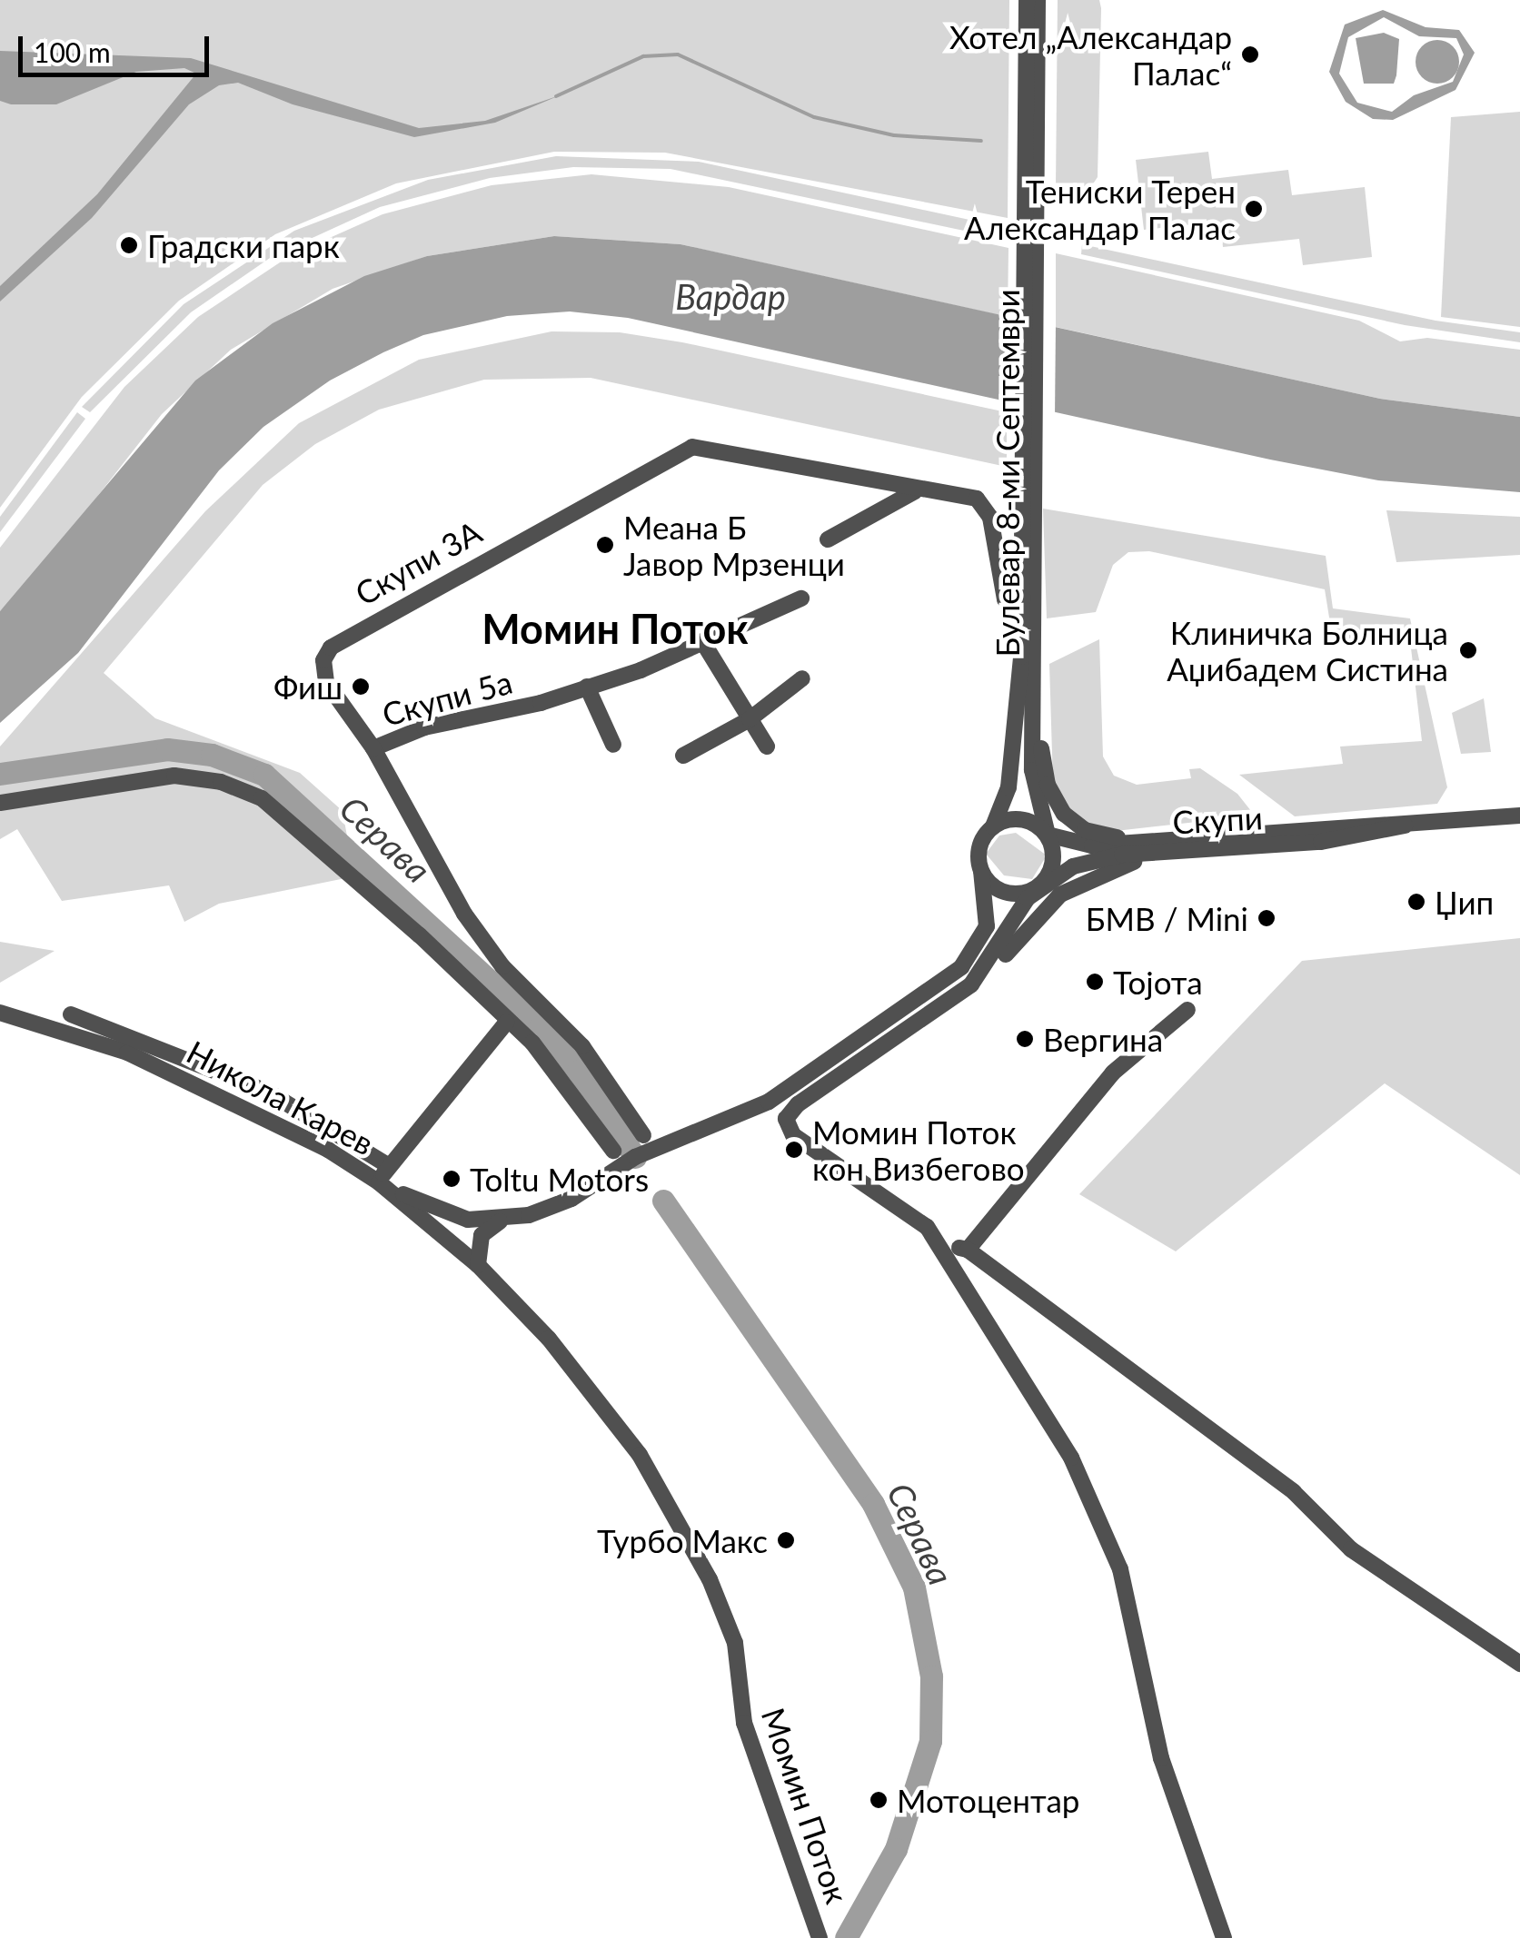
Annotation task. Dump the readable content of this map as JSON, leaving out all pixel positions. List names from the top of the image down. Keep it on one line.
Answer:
{"streets":{"street":["Булевар 8-ми Септември","Скупи 3А","Скупи 5а","Скупи","Никола Карев","Момин Поток"]},"crossings":[["Булевар 8-ми Септември","Скупи 3А"],["Булевар 8-ми Септември","Скупи"],["Скупи 3А","Скупи 5а"],["Никола Карев","Момин Поток"]],"districts":["Момин Поток"],"water":["Вардар","Серава"],"places":["Хотел „Александар Палас“","Тениски Терен Александар Палас","Градски парк","Меана Б Јавор Мрзенци","Клиничка Болница Аџибадем Систина","Фиш","Џип","БМВ / Mini","Тојота","Вергина","Момин Поток кон Визбегово","Toltu Motors","Турбо Макс","Мотоцентар"],"scale_bar":"100 m"}
